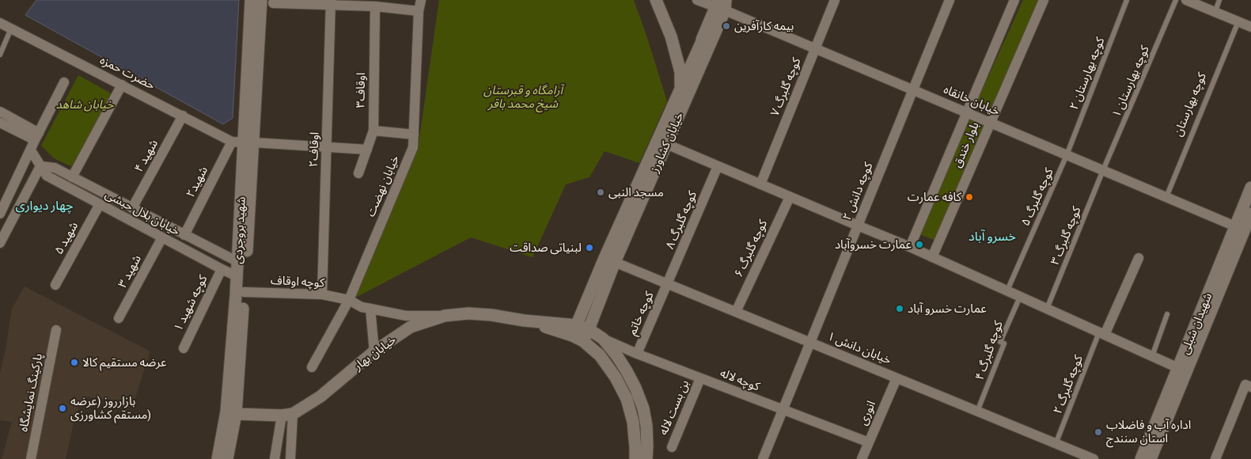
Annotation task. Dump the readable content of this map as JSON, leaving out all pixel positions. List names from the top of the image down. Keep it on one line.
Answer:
{"streets":{"street":["حضرت حمزه","کوچه گلبرگ ۷","اوقاف۳","خیابان خانقاه","خیابان کشاورز","بلوار خندق","اوقاف۲","شهید ۴","شهید۲","خیابان نهضت","کوچه دانش ۲","خیابان بلال حبشی","کوچه گلبرگ ۸","شهید بروجردی","شهید ۵","کوچه گلبرگ ۶","شهید ۳","کوچه اوقاف","کوچه شهید ۱","کوچه خاتم","شهیدان شبلی","خیابان دانش ۱","خیابان بهار","کوچه لاله","پارکینگ نمایشگاه","بن بست لاله","انوری"],"lane":["کوچه بهارستان ۲","کوچه بهارستان ۱","کوچه بهارستان","کوچه گلبرگ ۵","کوچه گلبرگ ۳","کوچه گلبرگ ۴","کوچه گلبرگ ۲"]},"crossings":[["حضرت حمزه","شهید ۴"],["حضرت حمزه","شهید۲"],["حضرت حمزه","شهید بروجردی"],["کوچه بهارستان ۲","خیابان خانقاه"],["کوچه بهارستان ۲","کوچه گلبرگ ۵"],["کوچه بهارستان ۱","خیابان خانقاه"],["کوچه بهارستان ۱","کوچه گلبرگ ۳"],["کوچه گلبرگ ۷","خیابان خانقاه"],["خیابان خانقاه","کوچه بهارستان"],["خیابان خانقاه","خیابان کشاورز"],["خیابان خانقاه","بلوار خندق"],["خیابان خانقاه","کوچه دانش ۲"],["خیابان خانقاه","کوچه گلبرگ ۵"],["خیابان خانقاه","کوچه گلبرگ ۳"],["خیابان خانقاه","شهیدان شبلی"],["خیابان کشاورز","خیابان دانش ۱"],["خیابان کشاورز","خیابان بهار"],["اوقاف۲","کوچه اوقاف"],["شهید ۴","خیابان بلال حبشی"],["شهید۲","خیابان بلال حبشی"],["شهید۲","شهید بروجردی"],["خیابان نهضت","کوچه اوقاف"],["کوچه دانش ۲","خیابان دانش ۱"],["کوچه دانش ۲","کوچه لاله"],["خیابان بلال حبشی","شهید بروجردی"],["خیابان بلال حبشی","شهید ۵"],["خیابان بلال حبشی","شهید ۳"],["خیابان بلال حبشی","کوچه شهید ۱"],["کوچه گلبرگ ۸","کوچه خاتم"],["کوچه گلبرگ ۸","خیابان دانش ۱"],["شهید بروجردی","کوچه اوقاف"],["کوچه گلبرگ ۶","خیابان دانش ۱"],["کوچه اوقاف","خیابان بهار"],["کوچه خاتم","خیابان دانش ۱"],["کوچه خاتم","کوچه لاله"],["خیابان دانش ۱","کوچه گلبرگ ۴"],["خیابان دانش ۱","کوچه گلبرگ ۲"],["خیابان دانش ۱","انوری"],["کوچه لاله","بن بست لاله"],["کوچه لاله","انوری"]],"districts":["چهار دیواری","خسرو آباد"],"parks":["آرامگاه و قبرستان شیخ محمد باقر","خیابان شاهد"],"places":["بیمه کارآفرین","مسجد النبی","کافه عمارت","عمارت خسروآباد","لبنیاتی ‌صداقت","عمارت خسرو آباد","عرضه مستقیم کالا","بازارروز (عرضه مستقم کشاورزی)","اداره آب و فاضلاب استان سنندج"]}
